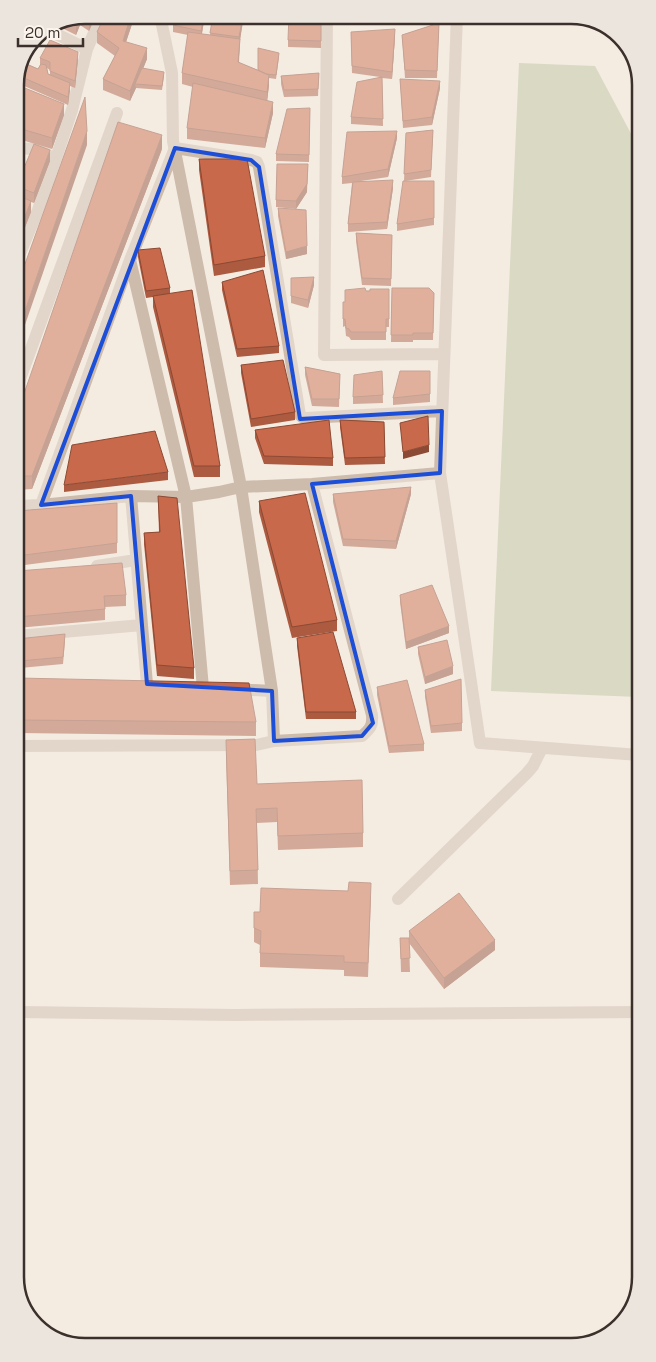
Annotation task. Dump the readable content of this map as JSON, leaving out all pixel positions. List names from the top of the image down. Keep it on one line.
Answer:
{"scale_bar":"20 m"}
